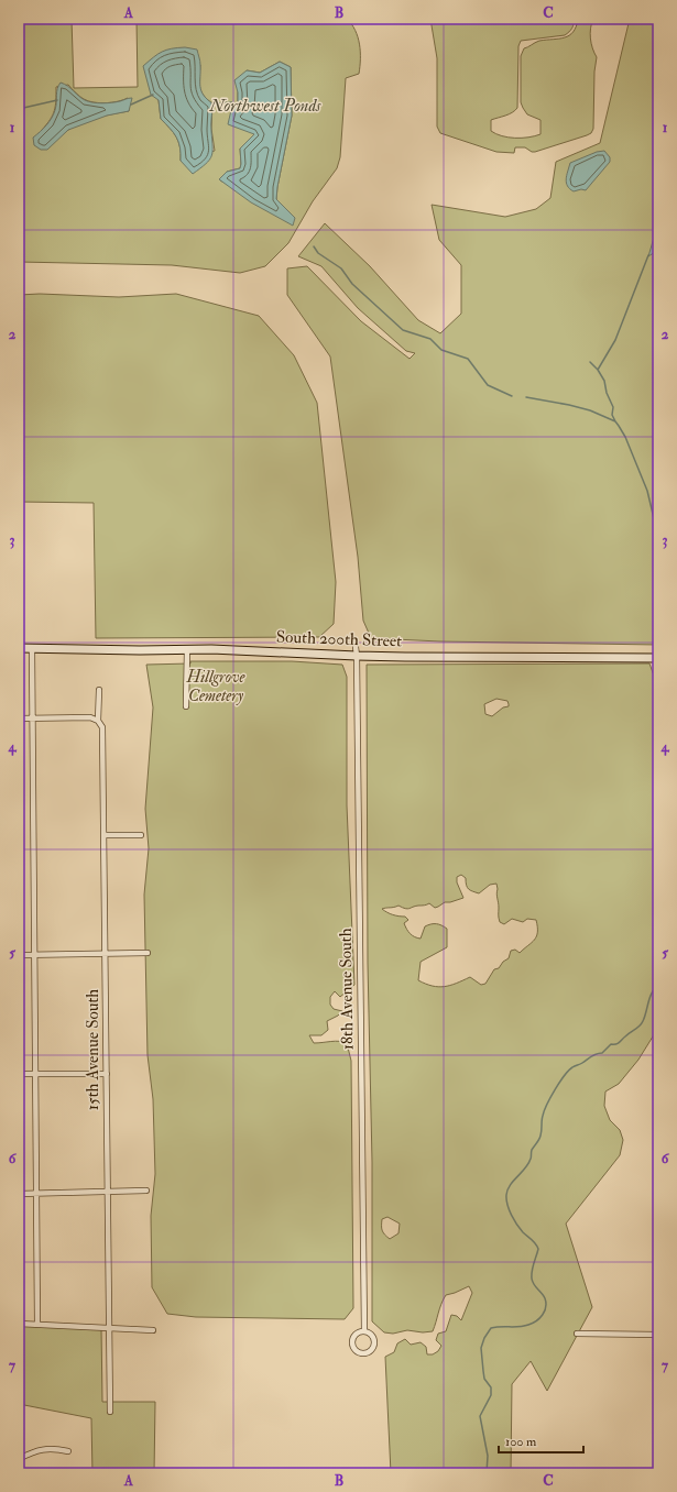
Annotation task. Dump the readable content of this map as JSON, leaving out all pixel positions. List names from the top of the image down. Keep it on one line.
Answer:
{"streets":{"main road":["South 200th Street"],"street":["18th Avenue South","15th Avenue South"]},"crossings":[["South 200th Street","18th Avenue South"]],"water":["Northwest Ponds"],"parks":["Hillgrove Cemetery"],"scale_bar":"100 m","grid":{"columns":["A","B","C"],"rows":["1","2","3","4","5","6","7"]}}
